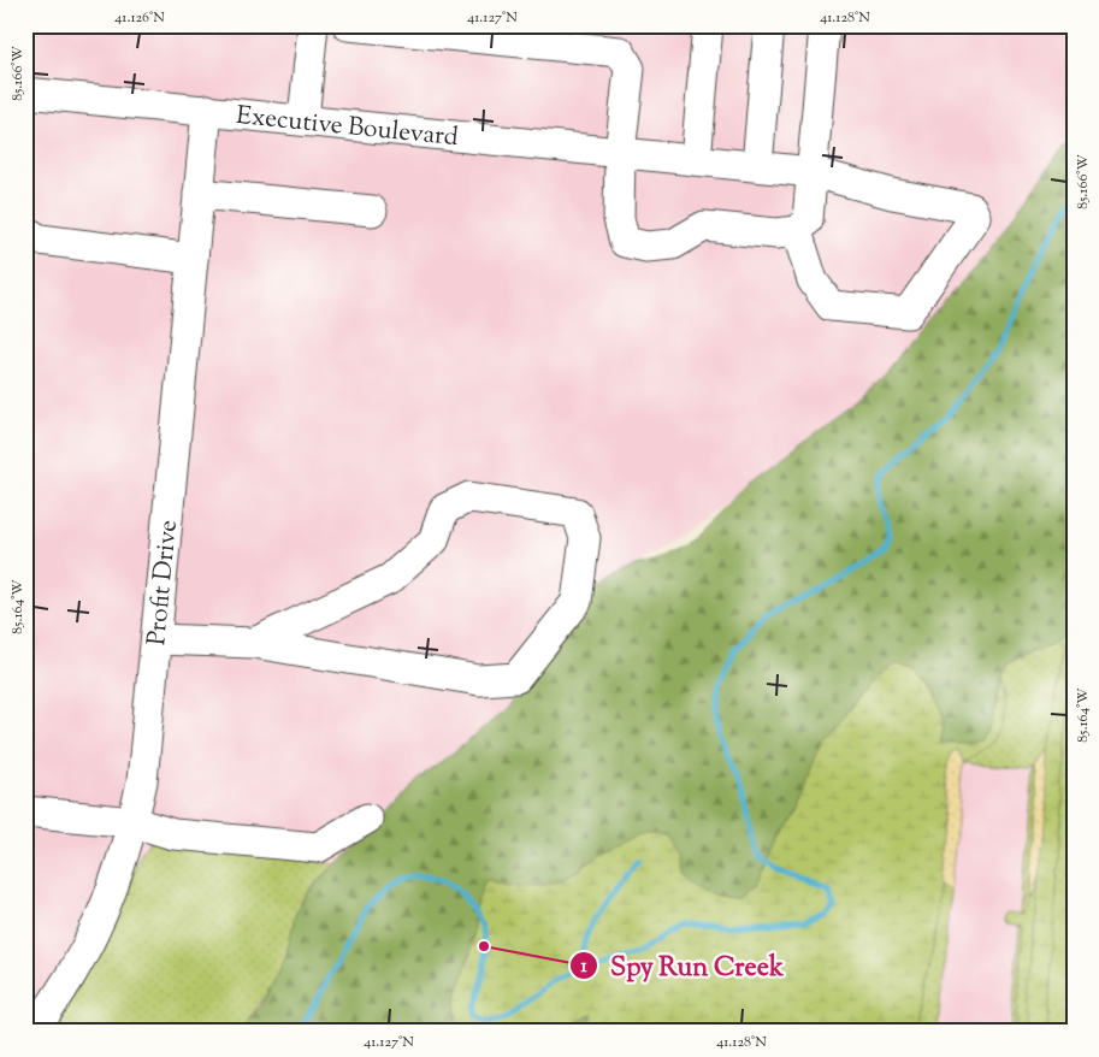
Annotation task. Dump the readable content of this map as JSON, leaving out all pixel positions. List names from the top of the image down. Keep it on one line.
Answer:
{"streets":{"street":["Executive Boulevard","Profit Drive"]},"crossings":[["Executive Boulevard","Profit Drive"]],"places":["Spy Run Creek"],"coordinates":["41.126°N","41.127°N","41.128°N","85.166°W","85.164°W"]}
